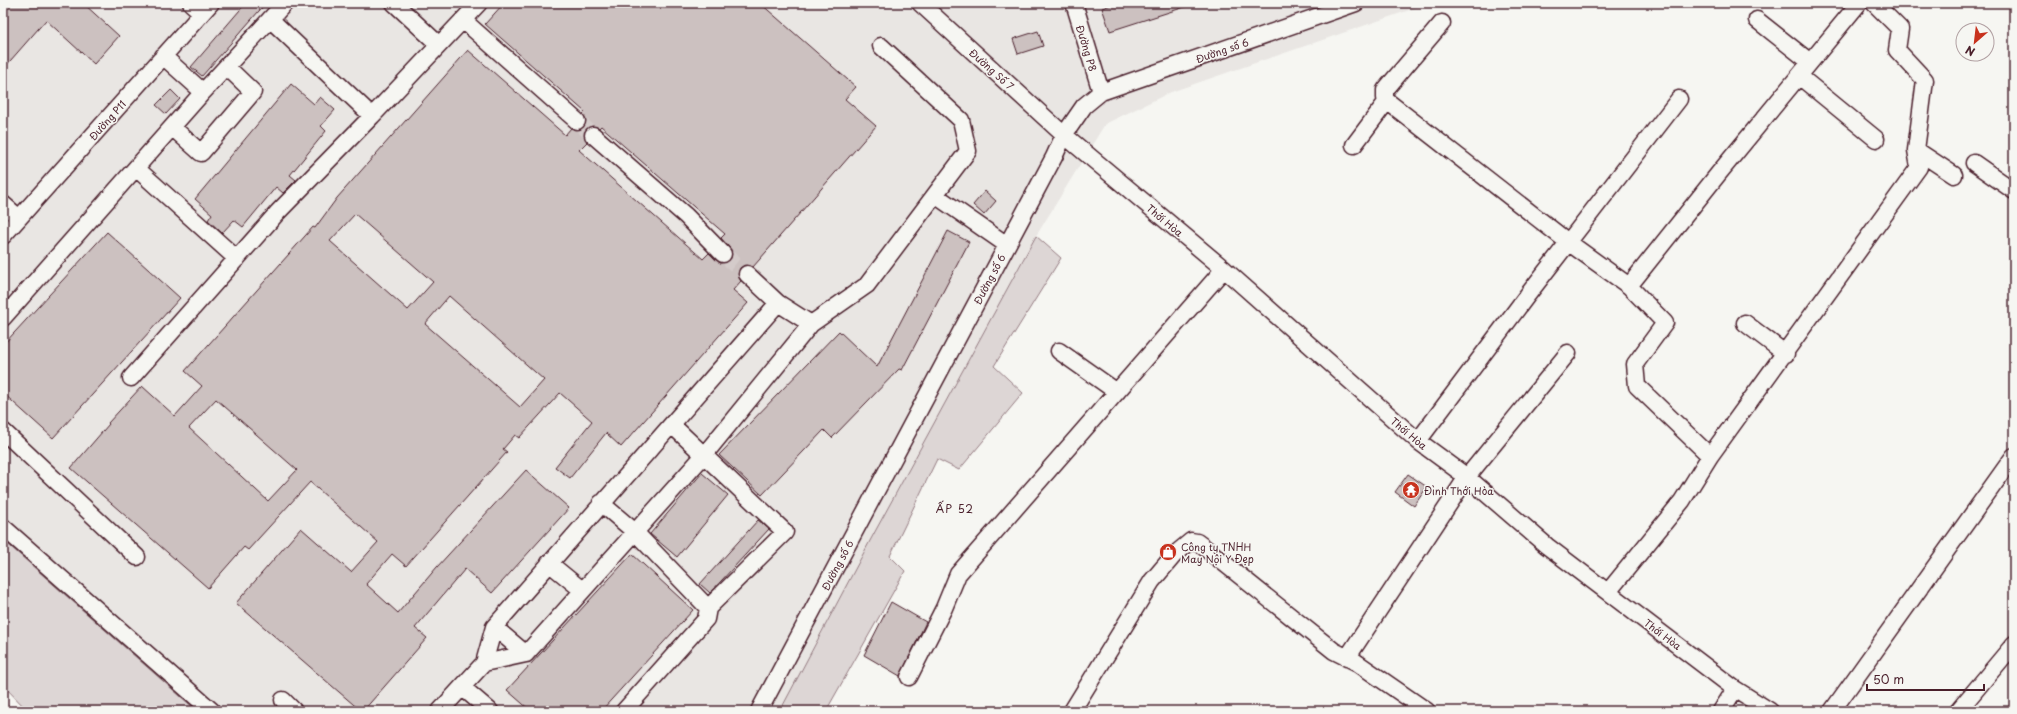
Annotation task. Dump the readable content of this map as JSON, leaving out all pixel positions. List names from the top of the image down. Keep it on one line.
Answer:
{"streets":{"street":["Đường P8","Đường số 6","Đường Số 7","Đường P11","Thới Hòa"]},"crossings":[["Đường P8","Đường số 6"],["Đường số 6","Đường Số 7"],["Đường số 6","Thới Hòa"],["Đường Số 7","Thới Hòa"]],"districts":["ẤP 52"],"places":{"temple":["Đình Thới Hòa"],"shop":["Công ty TNHH May Nội Y Đẹp"]},"scale_bar":"50 m","north":"bottom left"}
